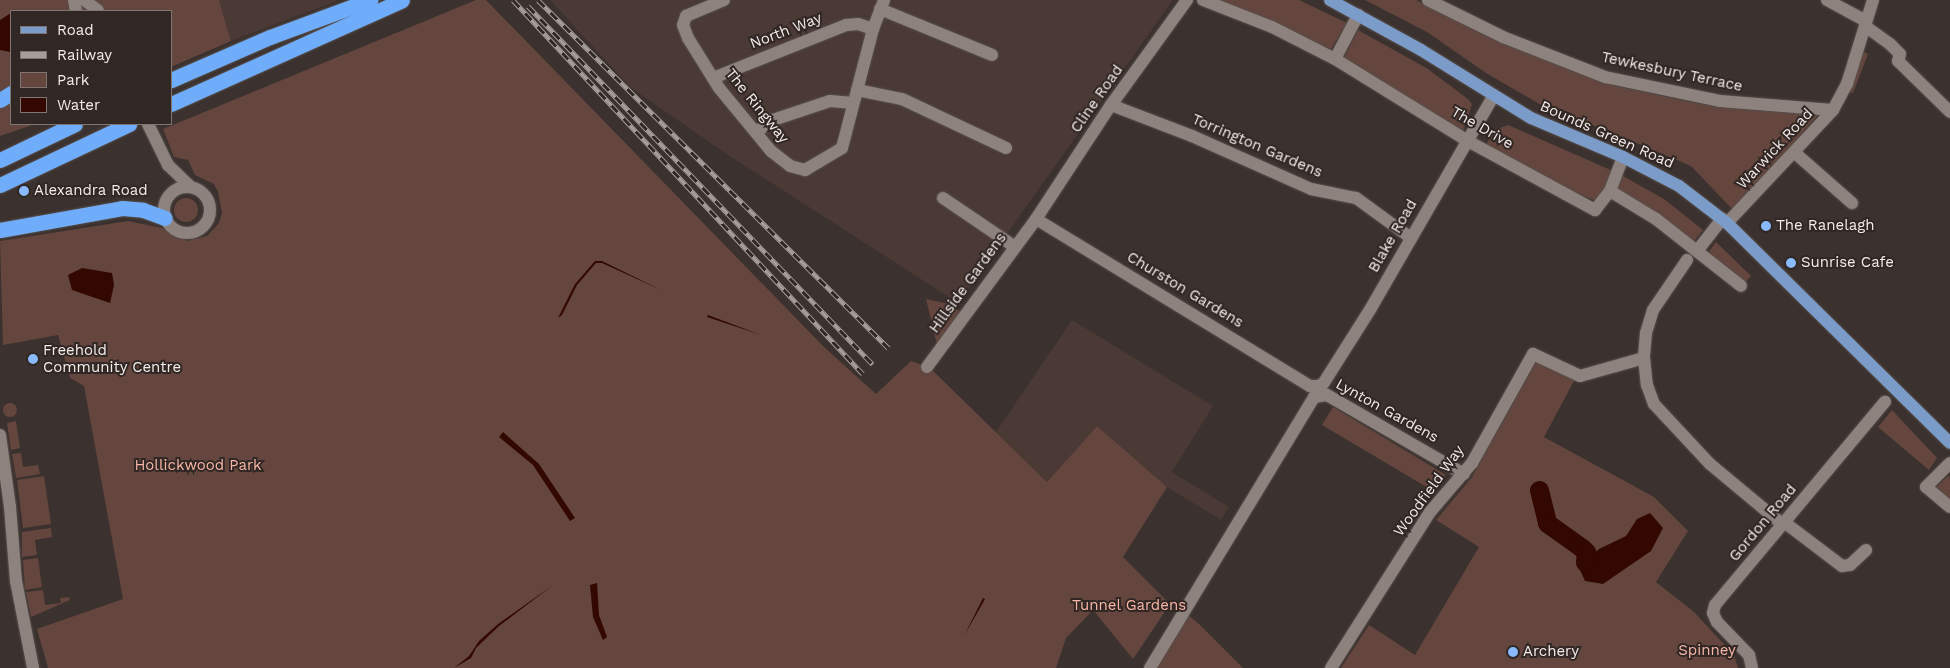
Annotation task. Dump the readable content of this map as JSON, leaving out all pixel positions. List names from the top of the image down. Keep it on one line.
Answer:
{"streets":{"main road":["Bounds Green Road"],"street":["North Way","Tewkesbury Terrace","Cline Road","The Ringway","The Drive","Torrington Gardens","Warwick Road","Blake Road","Hillside Gardens","Churston Gardens","Lynton Gardens","Woodfield Way","Gordon Road"]},"crossings":[["North Way","The Ringway"],["Tewkesbury Terrace","Warwick Road"],["Cline Road","Torrington Gardens"],["Cline Road","Hillside Gardens"],["Cline Road","Churston Gardens"],["The Drive","Bounds Green Road"],["The Drive","Blake Road"],["Bounds Green Road","Warwick Road"],["Bounds Green Road","Blake Road"],["Torrington Gardens","Blake Road"],["Warwick Road","Woodfield Way"],["Warwick Road","Gordon Road"],["Blake Road","Churston Gardens"],["Blake Road","Lynton Gardens"],["Hillside Gardens","Churston Gardens"],["Churston Gardens","Lynton Gardens"],["Lynton Gardens","Woodfield Way"]],"parks":["Hollickwood Park","Tunnel Gardens","Spinney"],"places":["Alexandra Road","The Ranelagh","Sunrise Cafe","Freehold Community Centre","Archery"],"legend":["Road","Railway","Park","Water"]}
